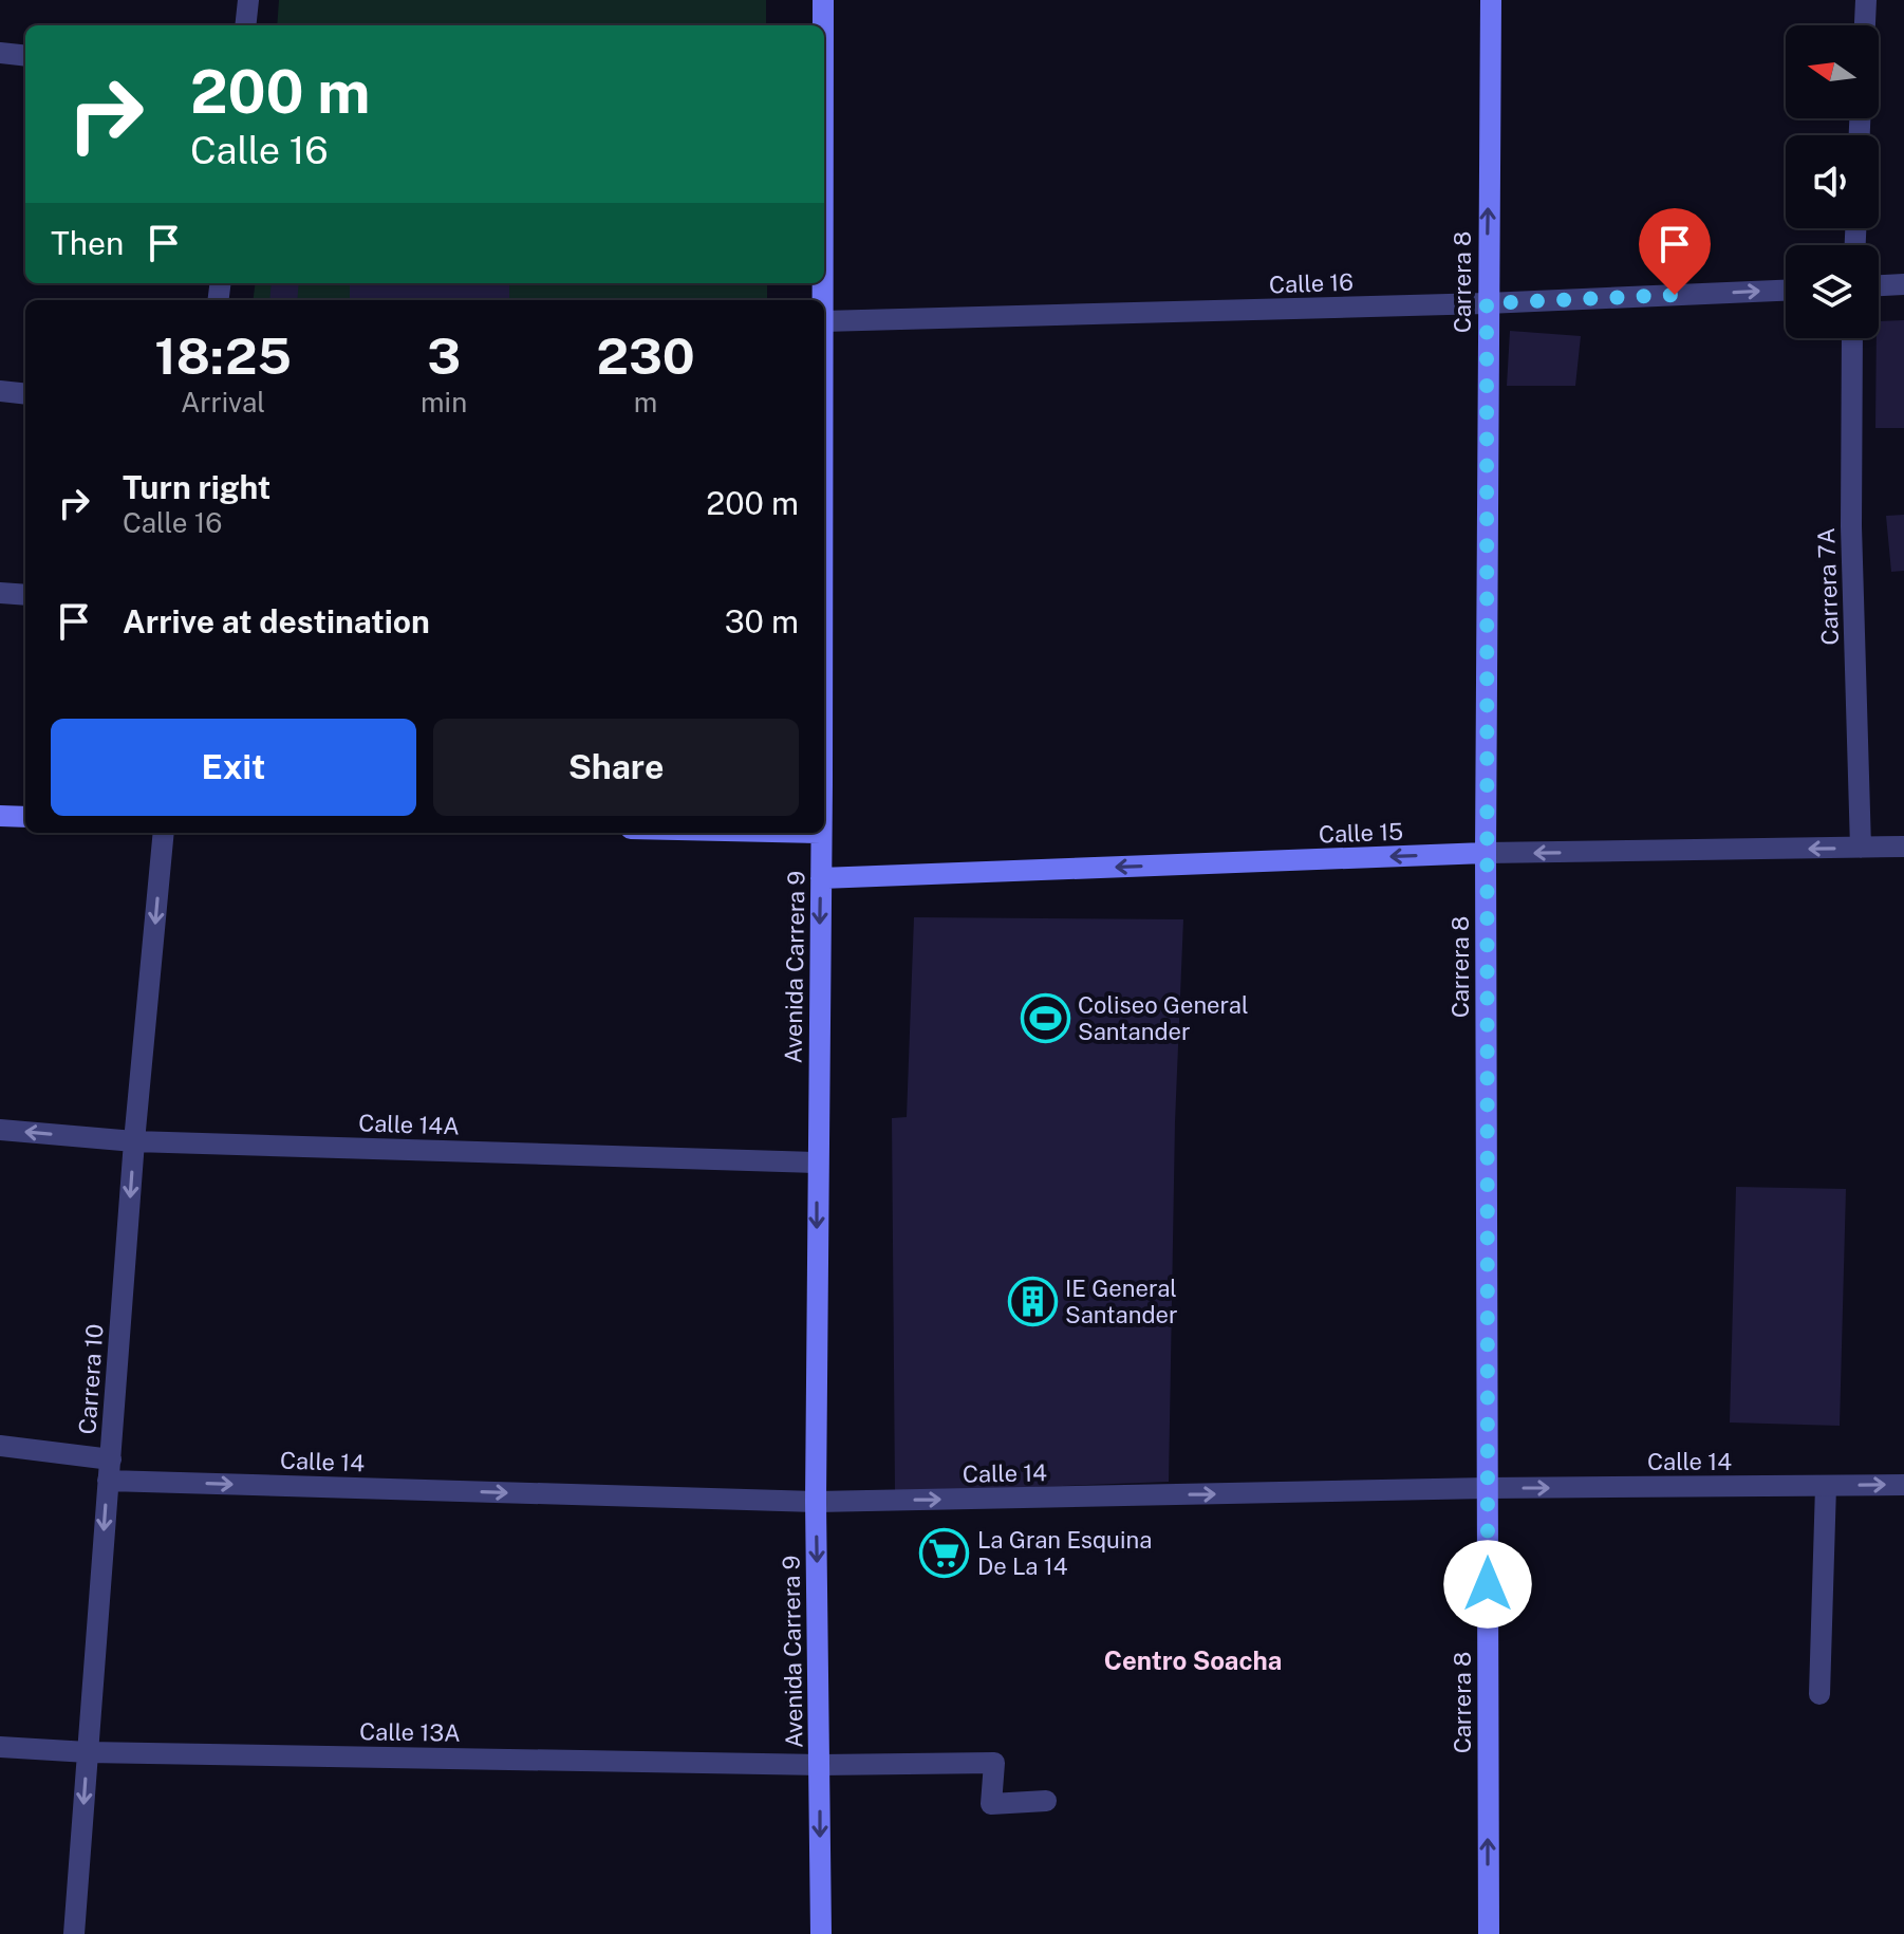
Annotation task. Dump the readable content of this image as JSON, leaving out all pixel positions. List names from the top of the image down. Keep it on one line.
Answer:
{"streets":{"main road":["Carrera 8","Calle 15","Avenida Carrera 9"],"street":["Calle 16","Carrera 7A","Calle 14A","Carrera 10","Calle 14","Calle 13A"]},"crossings":[["Carrera 8","Calle 16"],["Carrera 8","Calle 15"],["Carrera 8","Calle 14"],["Carrera 7A","Calle 15"],["Calle 15","Avenida Carrera 9"],["Avenida Carrera 9","Calle 14A"],["Avenida Carrera 9","Calle 14"],["Avenida Carrera 9","Calle 13A"],["Calle 14A","Carrera 10"],["Carrera 10","Calle 14"],["Carrera 10","Calle 13A"]],"one_way":["Carrera 8","Calle 15","Avenida Carrera 9","Carrera 10","Calle 14"],"districts":["Centro Soacha"],"places":{"sports":["Coliseo General Santander"],"building":["IE General Santander"],"supermarket":["La Gran Esquina De La 14"]},"north":"left","page":{"turn":["200 m","Calle 16"],"then":"Then","eta":["18:25","Arrival","3","min","230","m"],"list":[{"name":"Turn right","note":"Calle 16","value":"200 m"},{"name":"Arrive at destination","value":"30 m"}],"buttons":["Exit","Share"]}}
